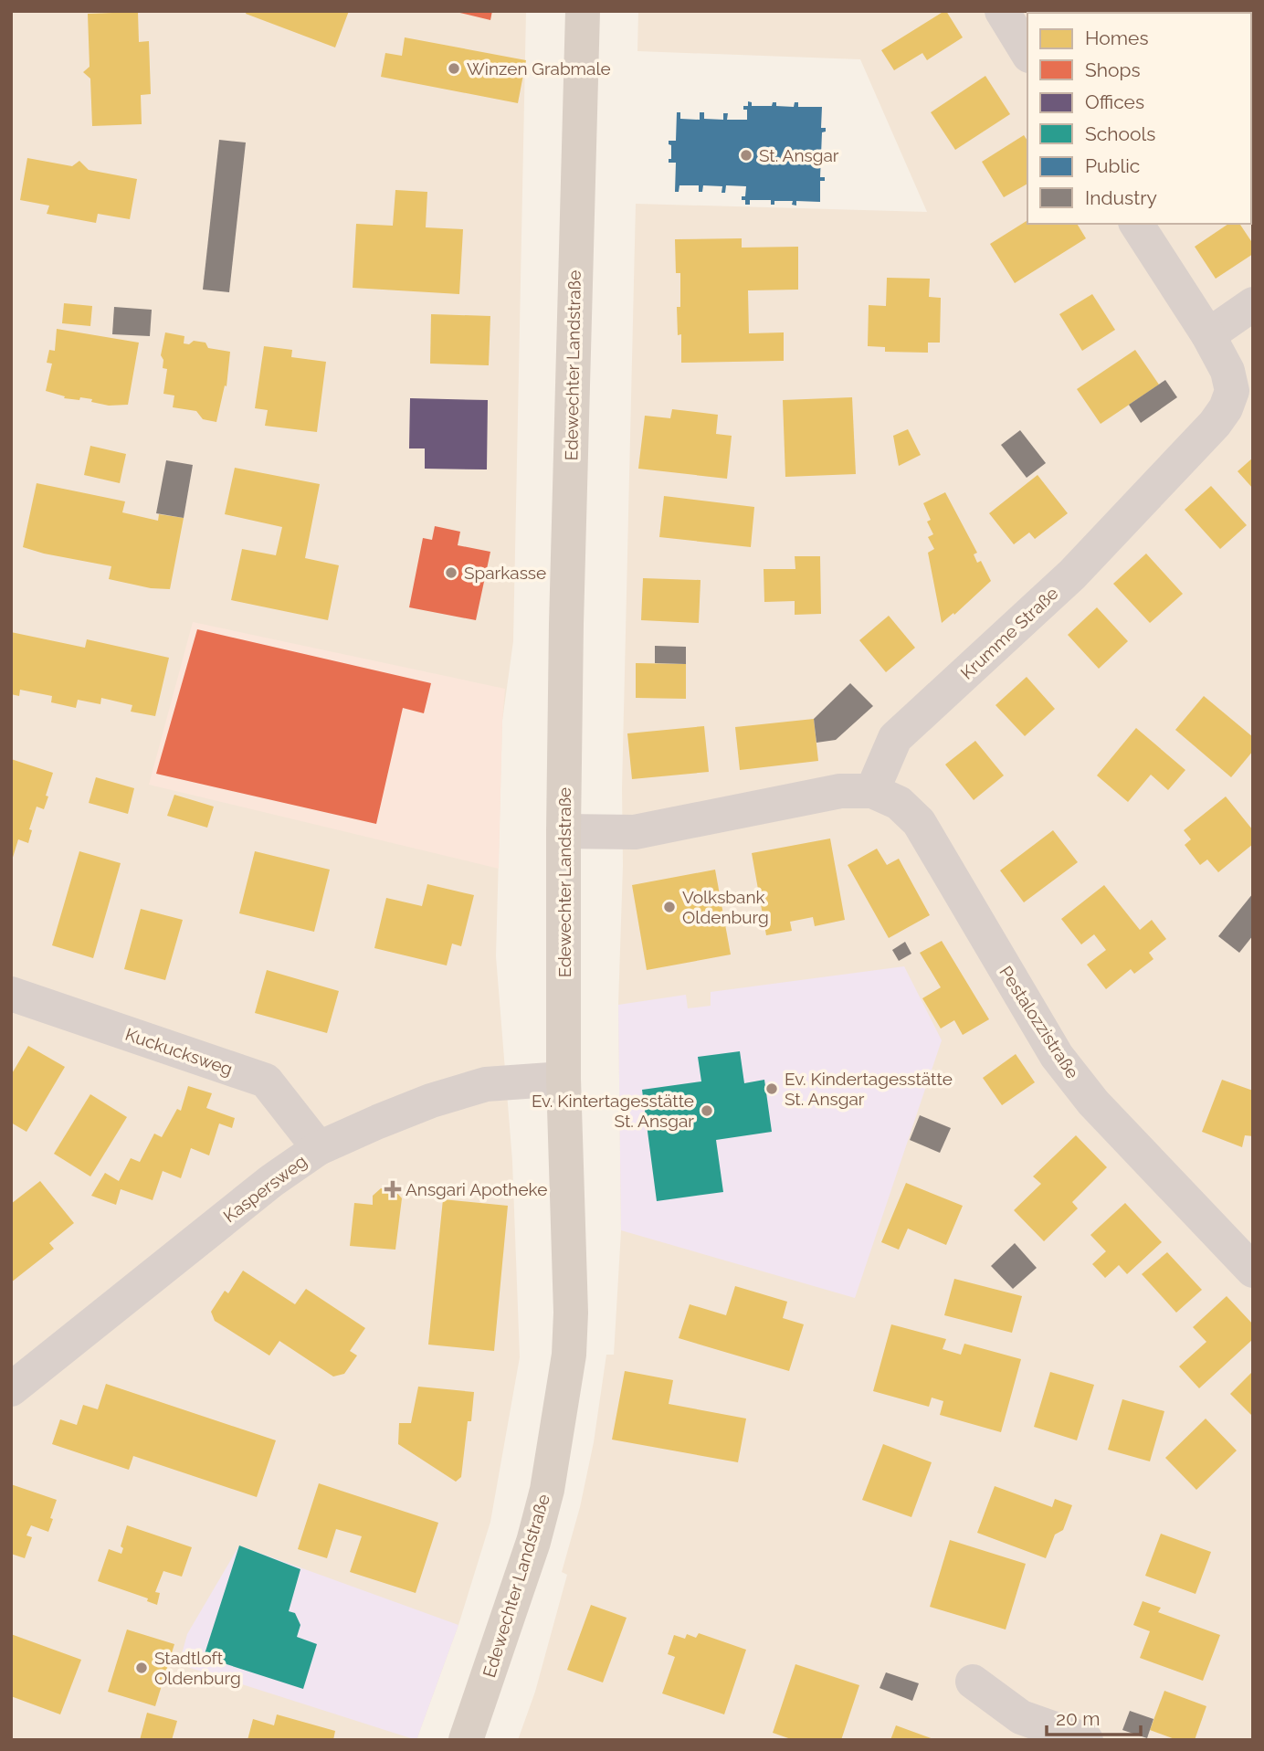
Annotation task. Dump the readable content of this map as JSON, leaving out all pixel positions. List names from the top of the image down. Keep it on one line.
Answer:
{"streets":{"main road":["Edewechter Landstraße"],"street":["Krumme Straße","Pestalozzistraße","Kuckucksweg","Kaspersweg"]},"crossings":[["Edewechter Landstraße","Kaspersweg"],["Krumme Straße","Pestalozzistraße"],["Kuckucksweg","Kaspersweg"]],"places":{"other":["Winzen Grabmale","St. Ansgar","Sparkasse","Volksbank Oldenburg","Ev. Kindertagesstätte St. Ansgar","Ev. Kintertagesstätte St. Ansgar","Stadtloft Oldenburg"],"health":["Ansgari Apotheke"]},"legend":["Homes","Shops","Offices","Schools","Public","Industry"],"scale_bar":"20 m"}
